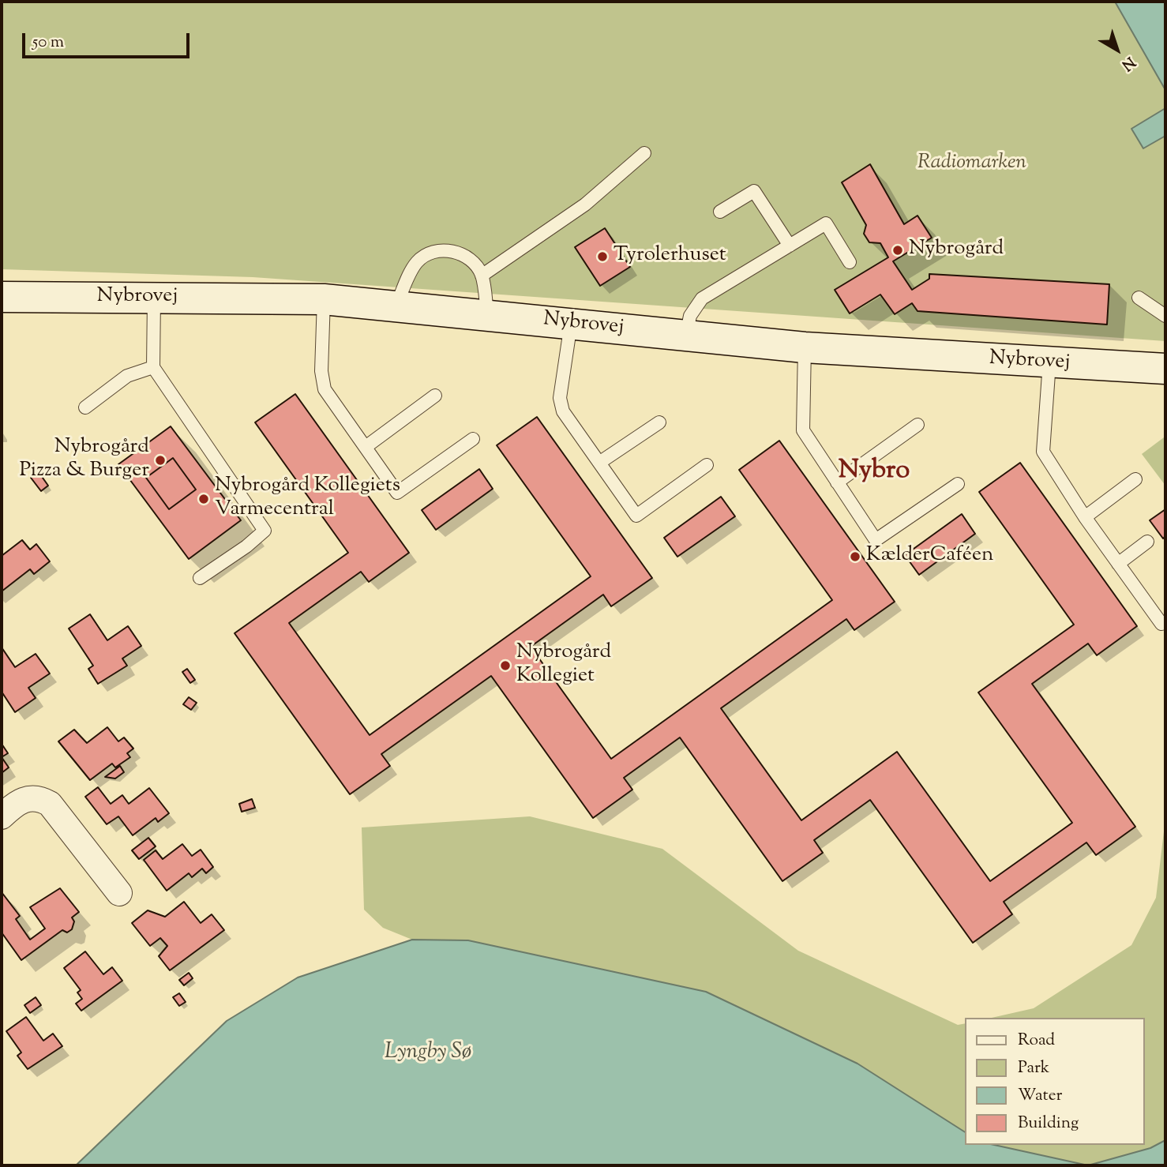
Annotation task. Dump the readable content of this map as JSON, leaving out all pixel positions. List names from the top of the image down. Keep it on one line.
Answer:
{"streets":{"street":["Nybrovej"]},"districts":["Nybro"],"water":["Lyngby Sø"],"parks":["Radiomarken"],"places":["Nybrogård","Tyrolerhuset","Nybrogård Pizza & Burger","Nybrogård Kollegiets Varmecentral","KælderCaféen","Nybrogård Kollegiet"],"legend":["Road","Park","Water","Building"],"scale_bar":"50 m","north":"bottom right"}
